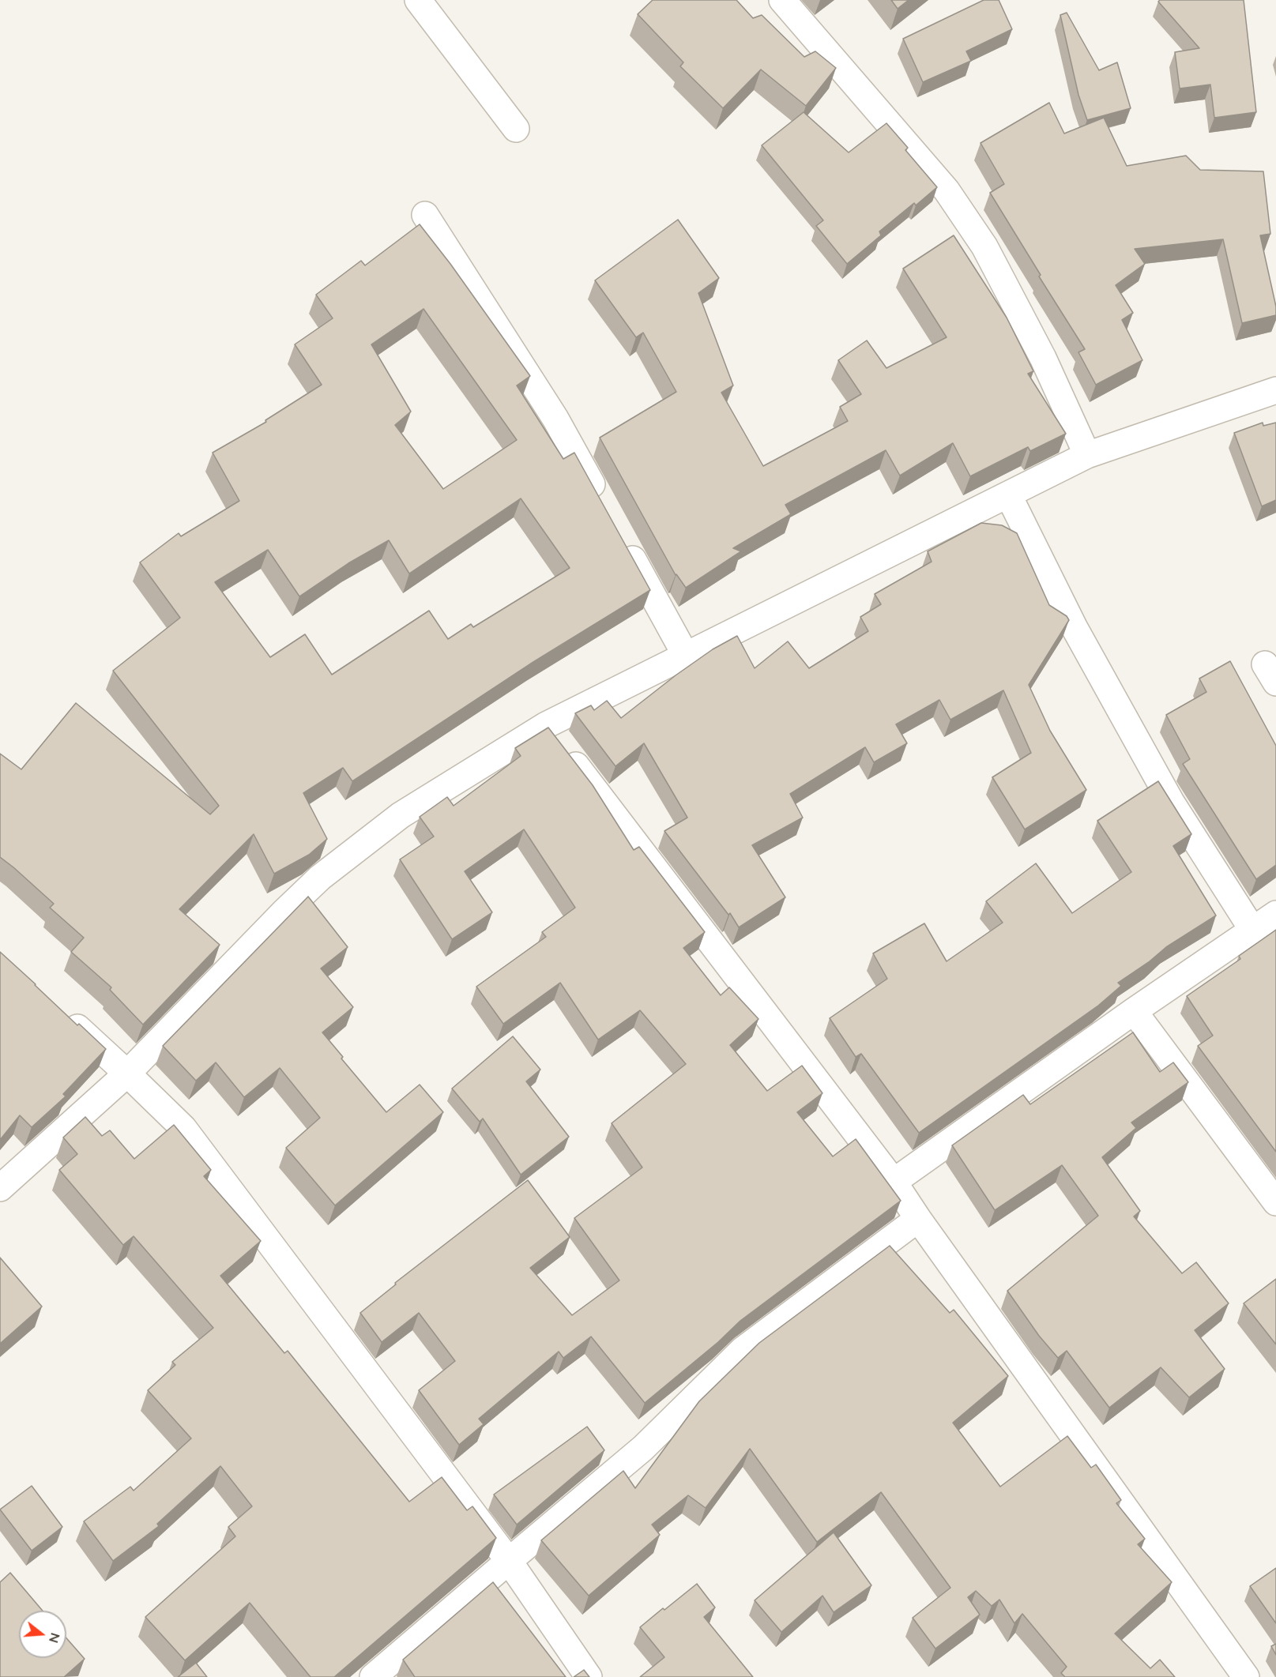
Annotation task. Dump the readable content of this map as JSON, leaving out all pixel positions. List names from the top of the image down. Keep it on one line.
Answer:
{"north":"right"}
